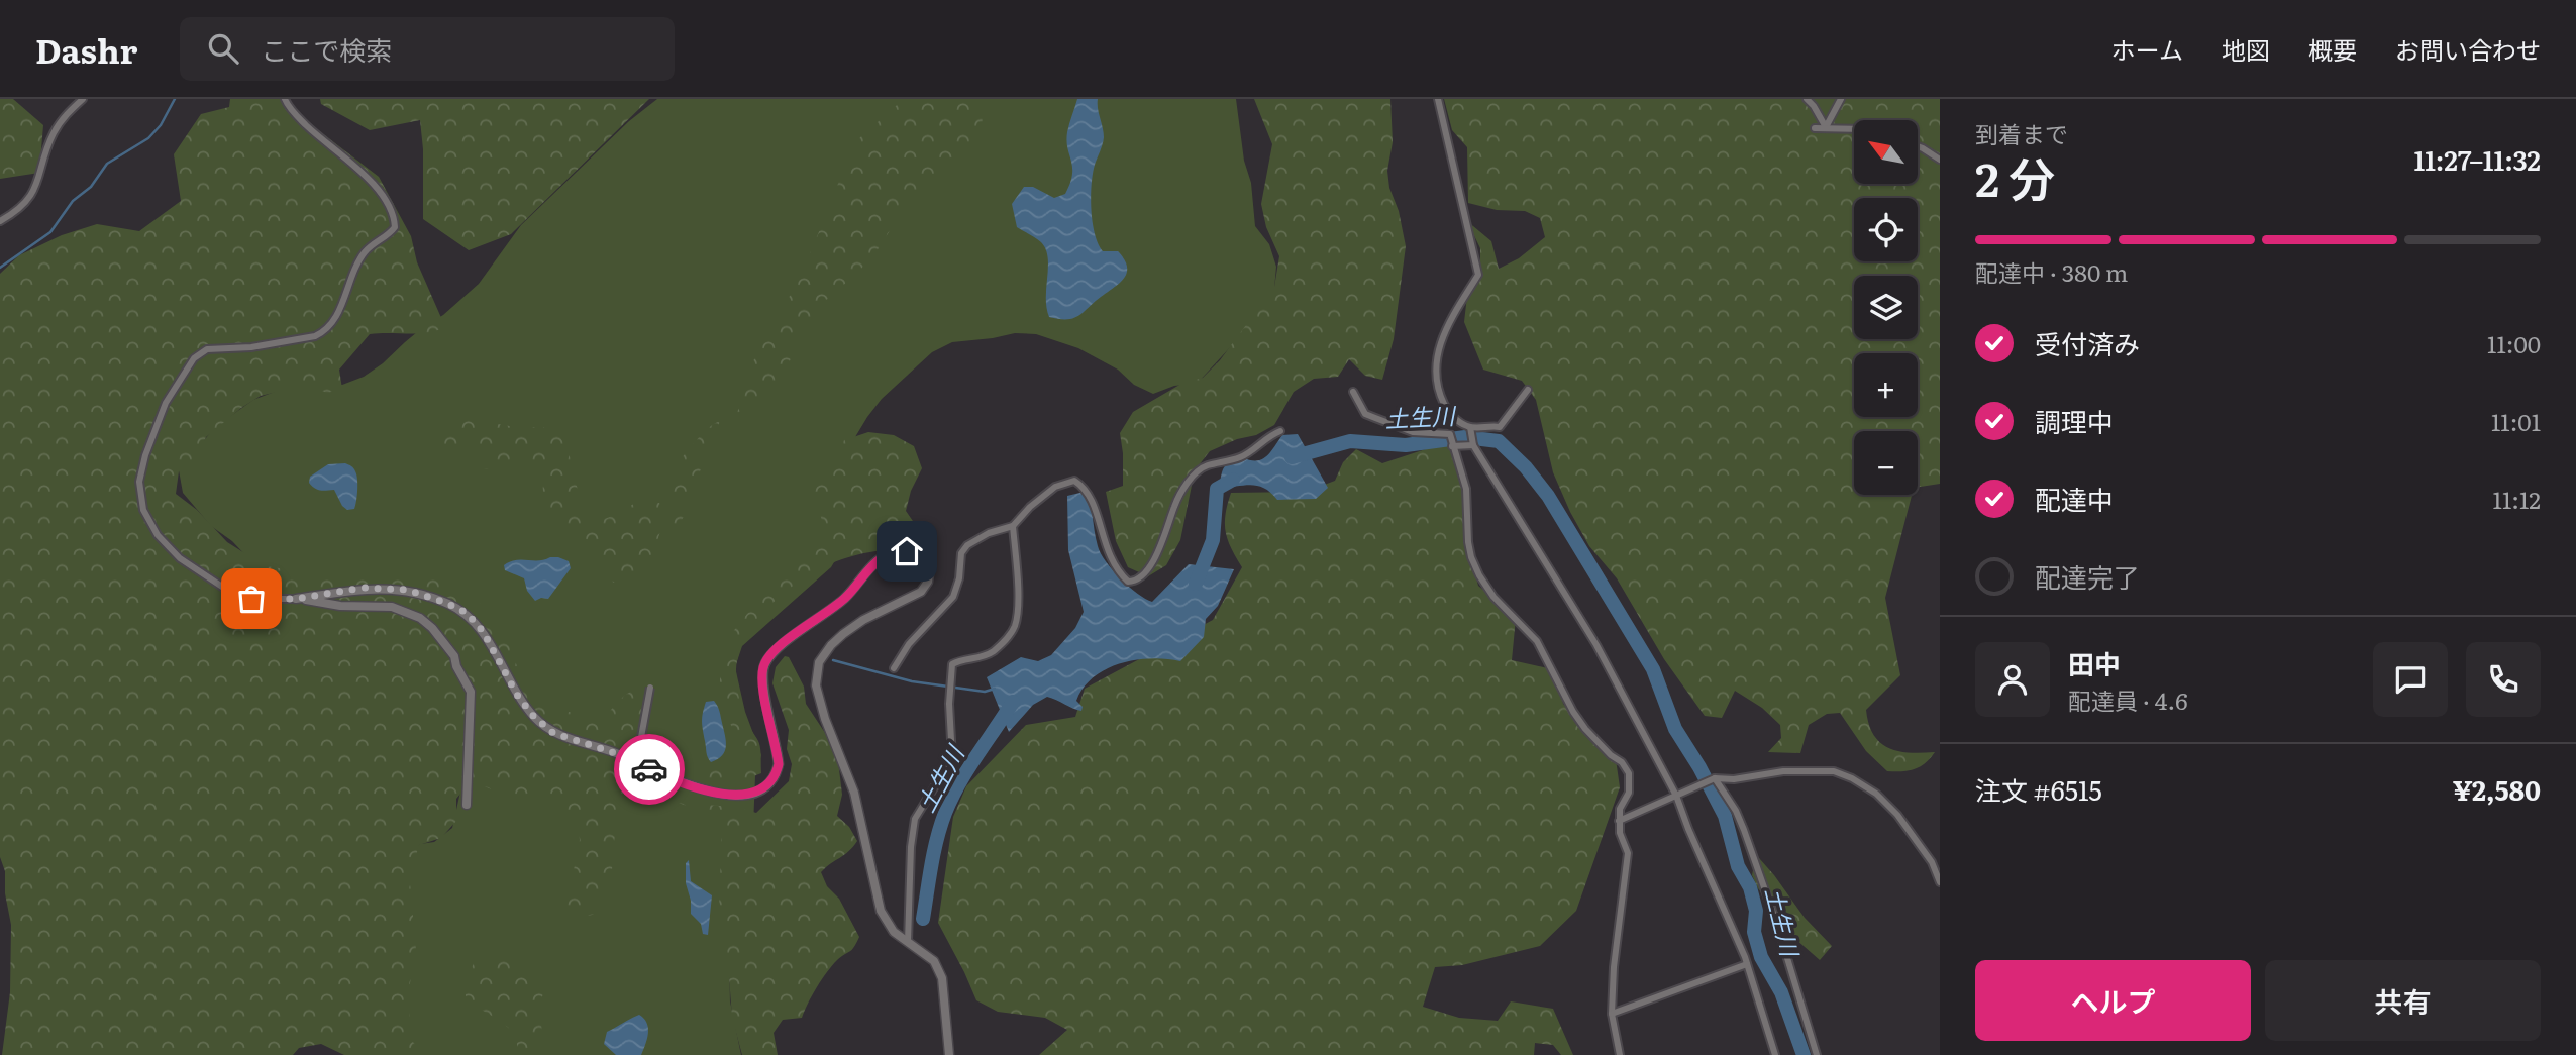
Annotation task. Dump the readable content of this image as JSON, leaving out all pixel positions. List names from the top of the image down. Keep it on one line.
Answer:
{"water":["土生川"],"north":"top left","page":{"header":"Dashr","search":"ここで検索","nav":["ホーム","地図","概要","お問い合わせ"],"heading":["2 分","到着まで","11:27–11:32"],"panel":["田中","配達員 · 4.6","注文 #6515","¥2,580"],"map_buttons":["+","−"],"bar":"配達中 · 380 m","list":[["受付済み","11:00"],["調理中","11:01"],["配達中","11:12"],"配達完了"],"buttons":["ヘルプ","共有"]}}
